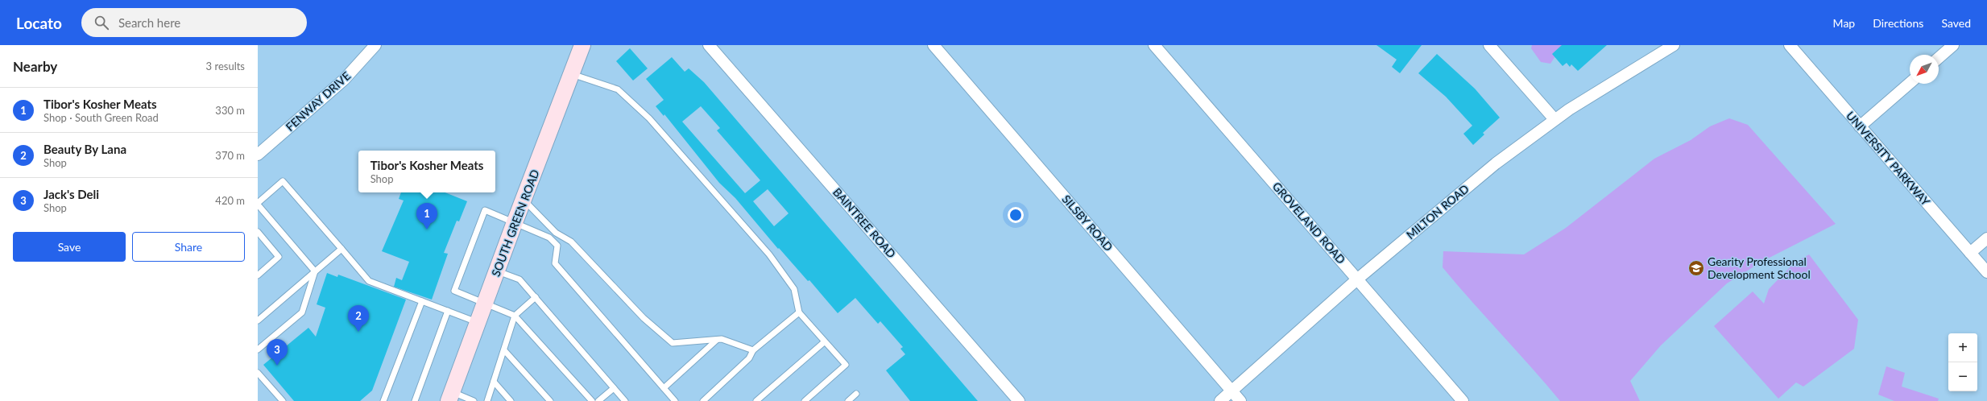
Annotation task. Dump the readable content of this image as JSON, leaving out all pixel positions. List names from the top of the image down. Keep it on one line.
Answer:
{"streets":{"main road":["SOUTH GREEN ROAD"],"street":["FENWAY DRIVE","UNIVERSITY PARKWAY","MILTON ROAD","BAINTREE ROAD","SILSBY ROAD","GROVELAND ROAD"]},"crossings":[["MILTON ROAD","SILSBY ROAD"],["MILTON ROAD","GROVELAND ROAD"]],"places":{"school or university":["Gearity Professional Development School"]},"north":"bottom left","page":{"header":"Locato","search":"Search here","nav":["Map","Directions","Saved"],"heading":["Nearby","3 results"],"list":[{"mark":"1","name":"Tibor's Kosher Meats","note":"Shop · South Green Road","value":"330 m"},{"mark":"2","name":"Beauty By Lana","note":"Shop","value":"370 m"},{"mark":"3","name":"Jack's Deli","note":"Shop","value":"420 m"}],"popup":["Tibor's Kosher Meats","Shop"],"pins":["1","2","3"],"buttons":["Save","Share"],"map_buttons":["+","−"]}}
